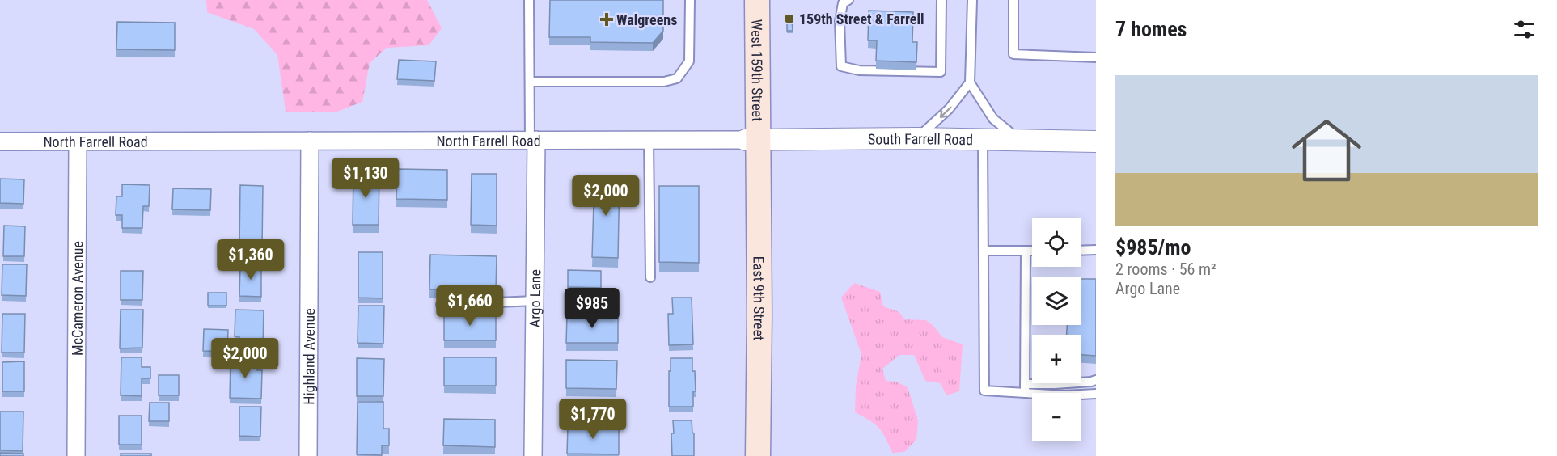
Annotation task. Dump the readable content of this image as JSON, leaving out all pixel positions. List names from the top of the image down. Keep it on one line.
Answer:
{"streets":{"main road":["West 159th Street","East 9th Street"],"street":["South Farrell Road","North Farrell Road","McCameron Avenue","Argo Lane","Highland Avenue"]},"crossings":[["West 159th Street","South Farrell Road"],["West 159th Street","North Farrell Road"],["West 159th Street","East 9th Street"],["South Farrell Road","North Farrell Road"],["South Farrell Road","East 9th Street"],["North Farrell Road","East 9th Street"],["North Farrell Road","McCameron Avenue"],["North Farrell Road","Argo Lane"],["North Farrell Road","Highland Avenue"]],"places":{"transit":["159th Street & Farrell"],"health":["Walgreens"]},"page":{"heading":"7 homes","list":[{"name":"$985/mo","note":"2 rooms · 56 m² · Argo Lane"}],"price":["$1,130","$2,000","$1,360","$1,660","$985","$2,000","$1,770"],"map_buttons":["+","−"]}}
